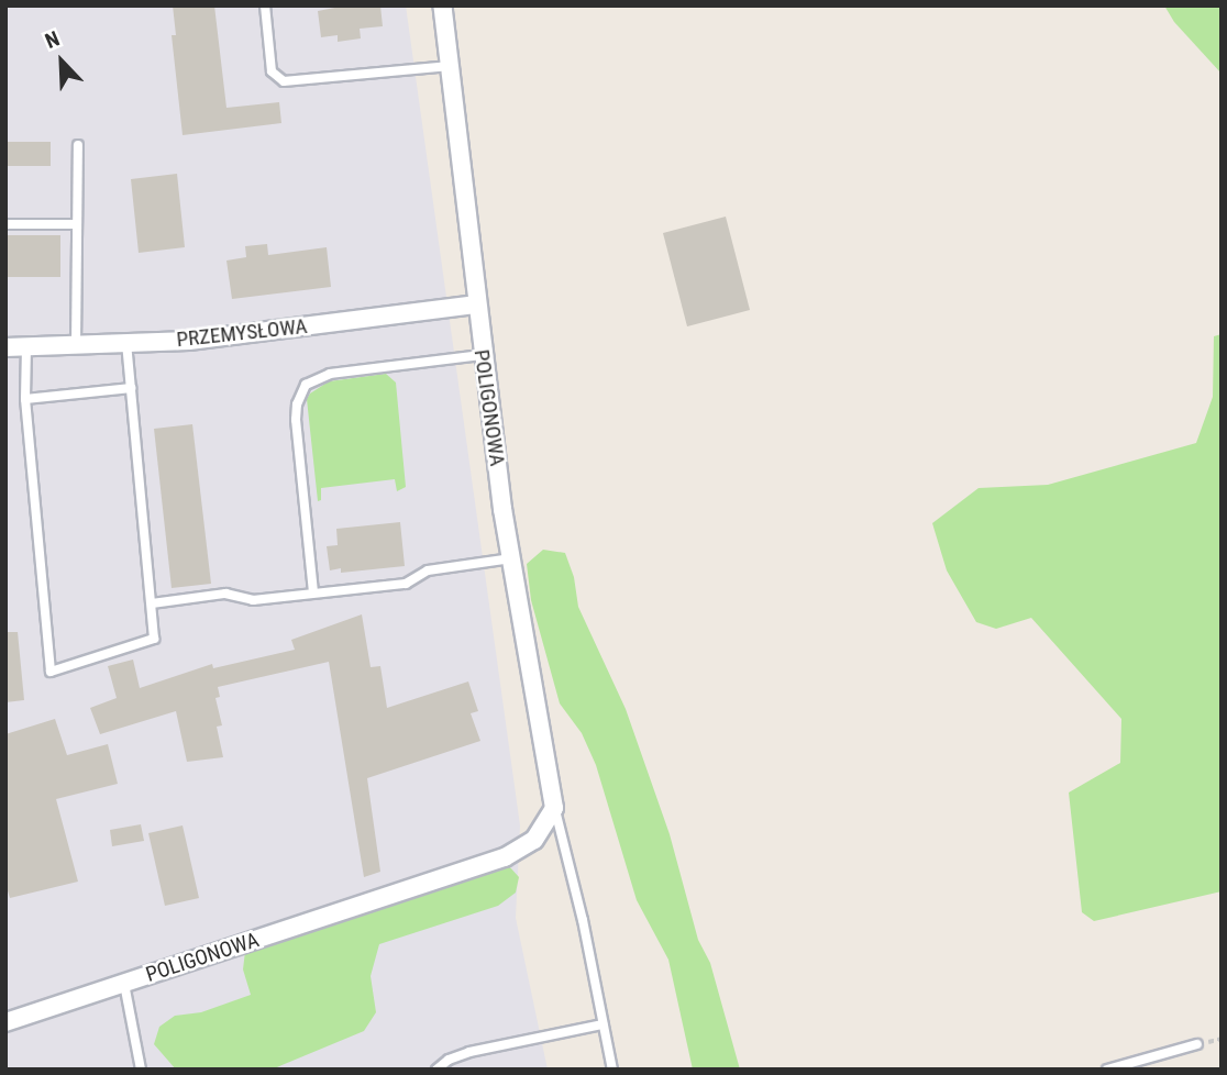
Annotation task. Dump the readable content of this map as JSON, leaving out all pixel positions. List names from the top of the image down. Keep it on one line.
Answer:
{"streets":{"street":["PRZEMYSŁOWA","POLIGONOWA"]},"crossings":[["PRZEMYSŁOWA","POLIGONOWA"]],"north":"top left"}
